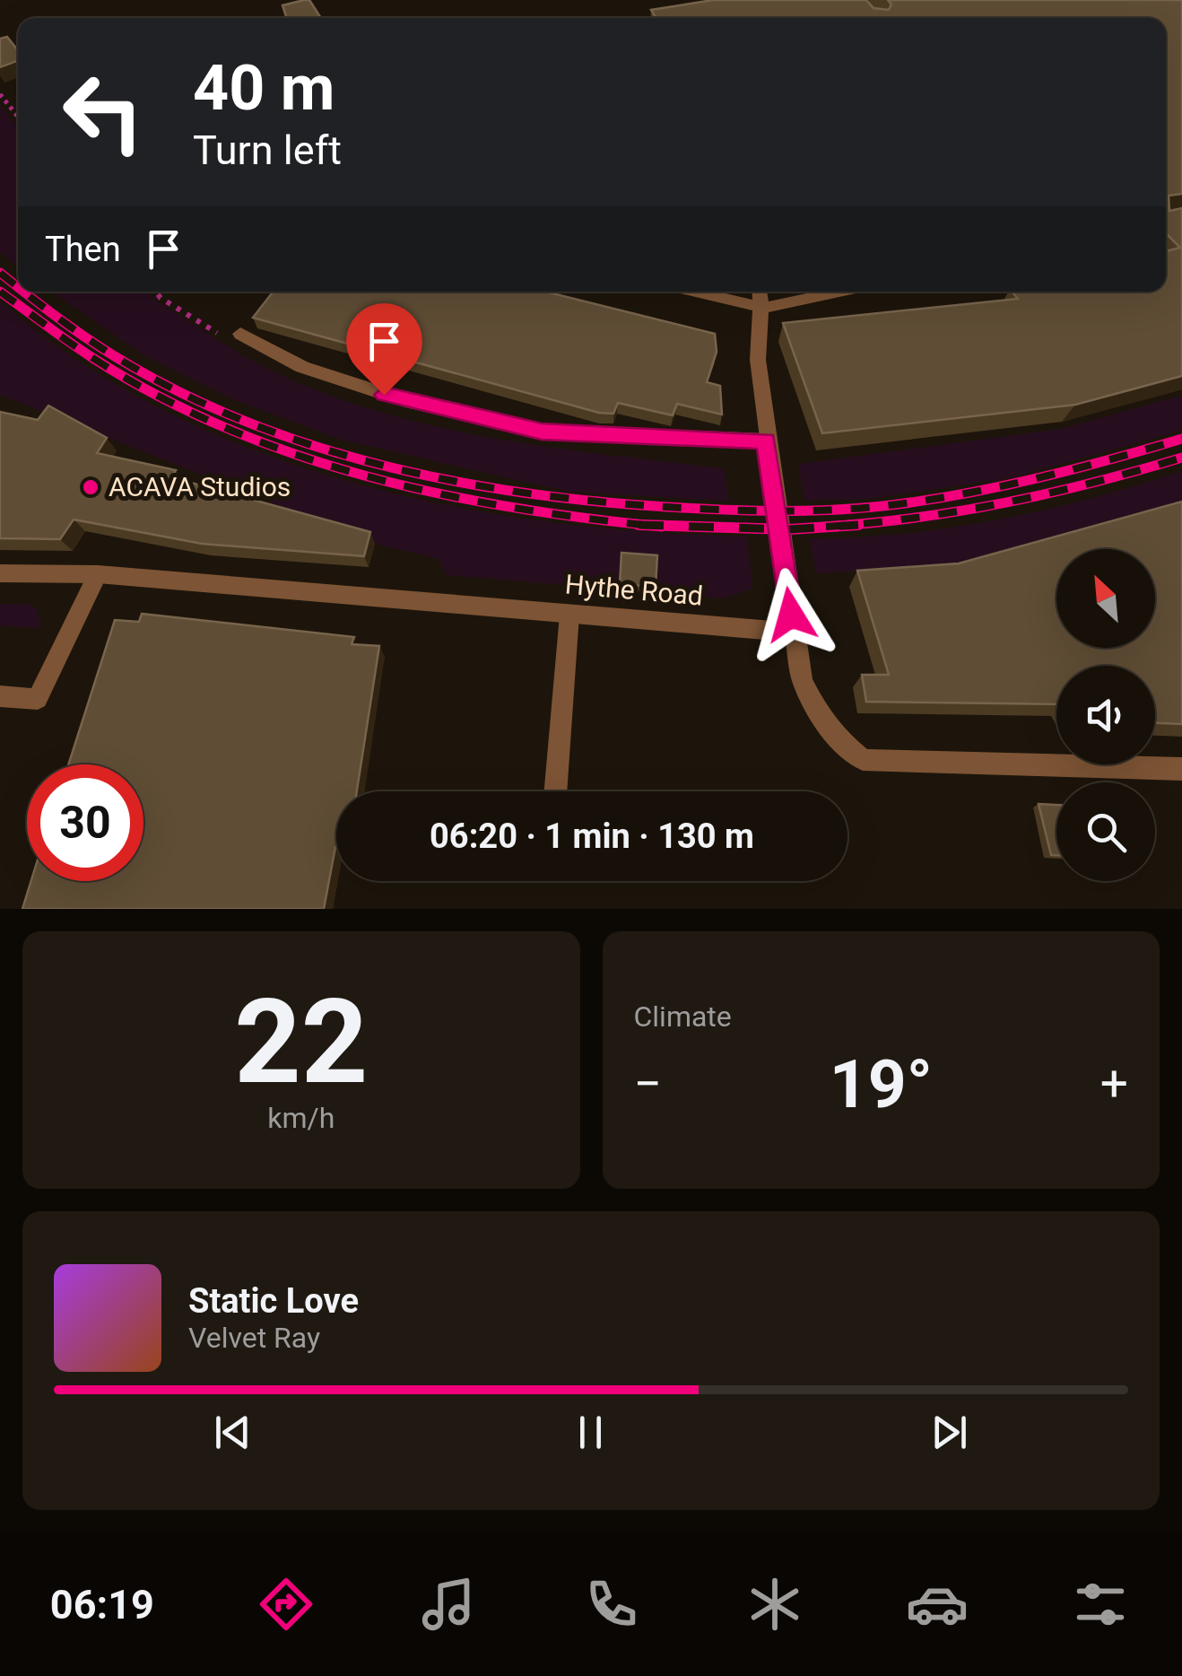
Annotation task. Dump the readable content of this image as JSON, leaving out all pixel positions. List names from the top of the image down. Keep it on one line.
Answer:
{"streets":{"street":["Hythe Road"]},"places":["ACAVA Studios"],"north":"top left","page":{"turn":["40 m","Turn left"],"then":"Then","limit":"30","trip":"06:20 · 1 min · 130 m","tile":[["22","km/h"],"Climate"],"heat":["−","19°","+"],"song":["Static Love","Velvet Ray"],"tabs":"06:19"}}
